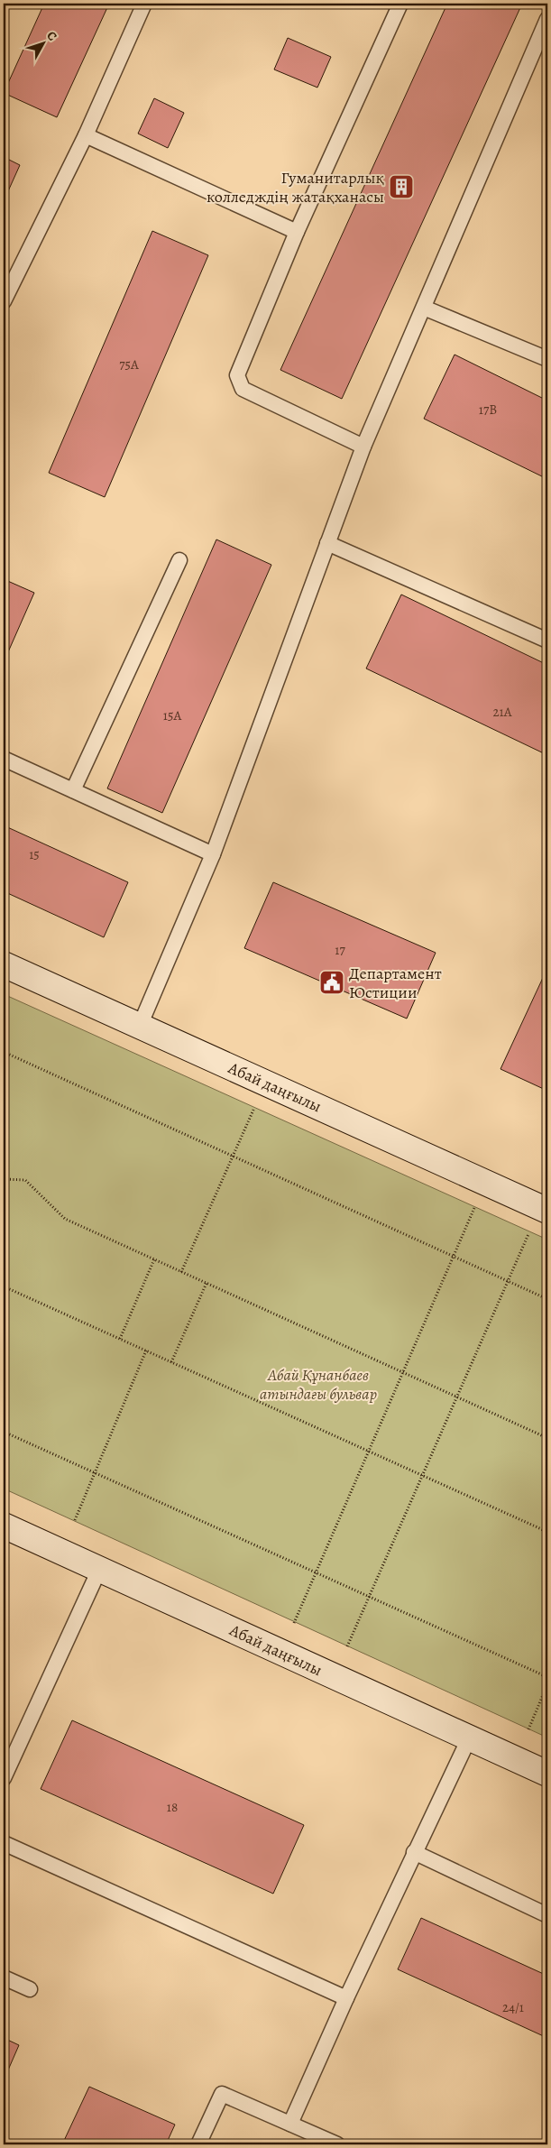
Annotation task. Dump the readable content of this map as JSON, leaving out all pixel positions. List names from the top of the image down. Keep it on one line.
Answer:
{"streets":{"main road":["Абай даңғылы"]},"parks":["Абай Құнанбаев атындағы бульвар"],"places":{"building":["Гуманитарлық колледждің жатақханасы"],"public building":["Департамент Юстиции"]},"house_numbers":["75А","17В","21А","15А","15","17","18","24/1"],"north":"top right"}
